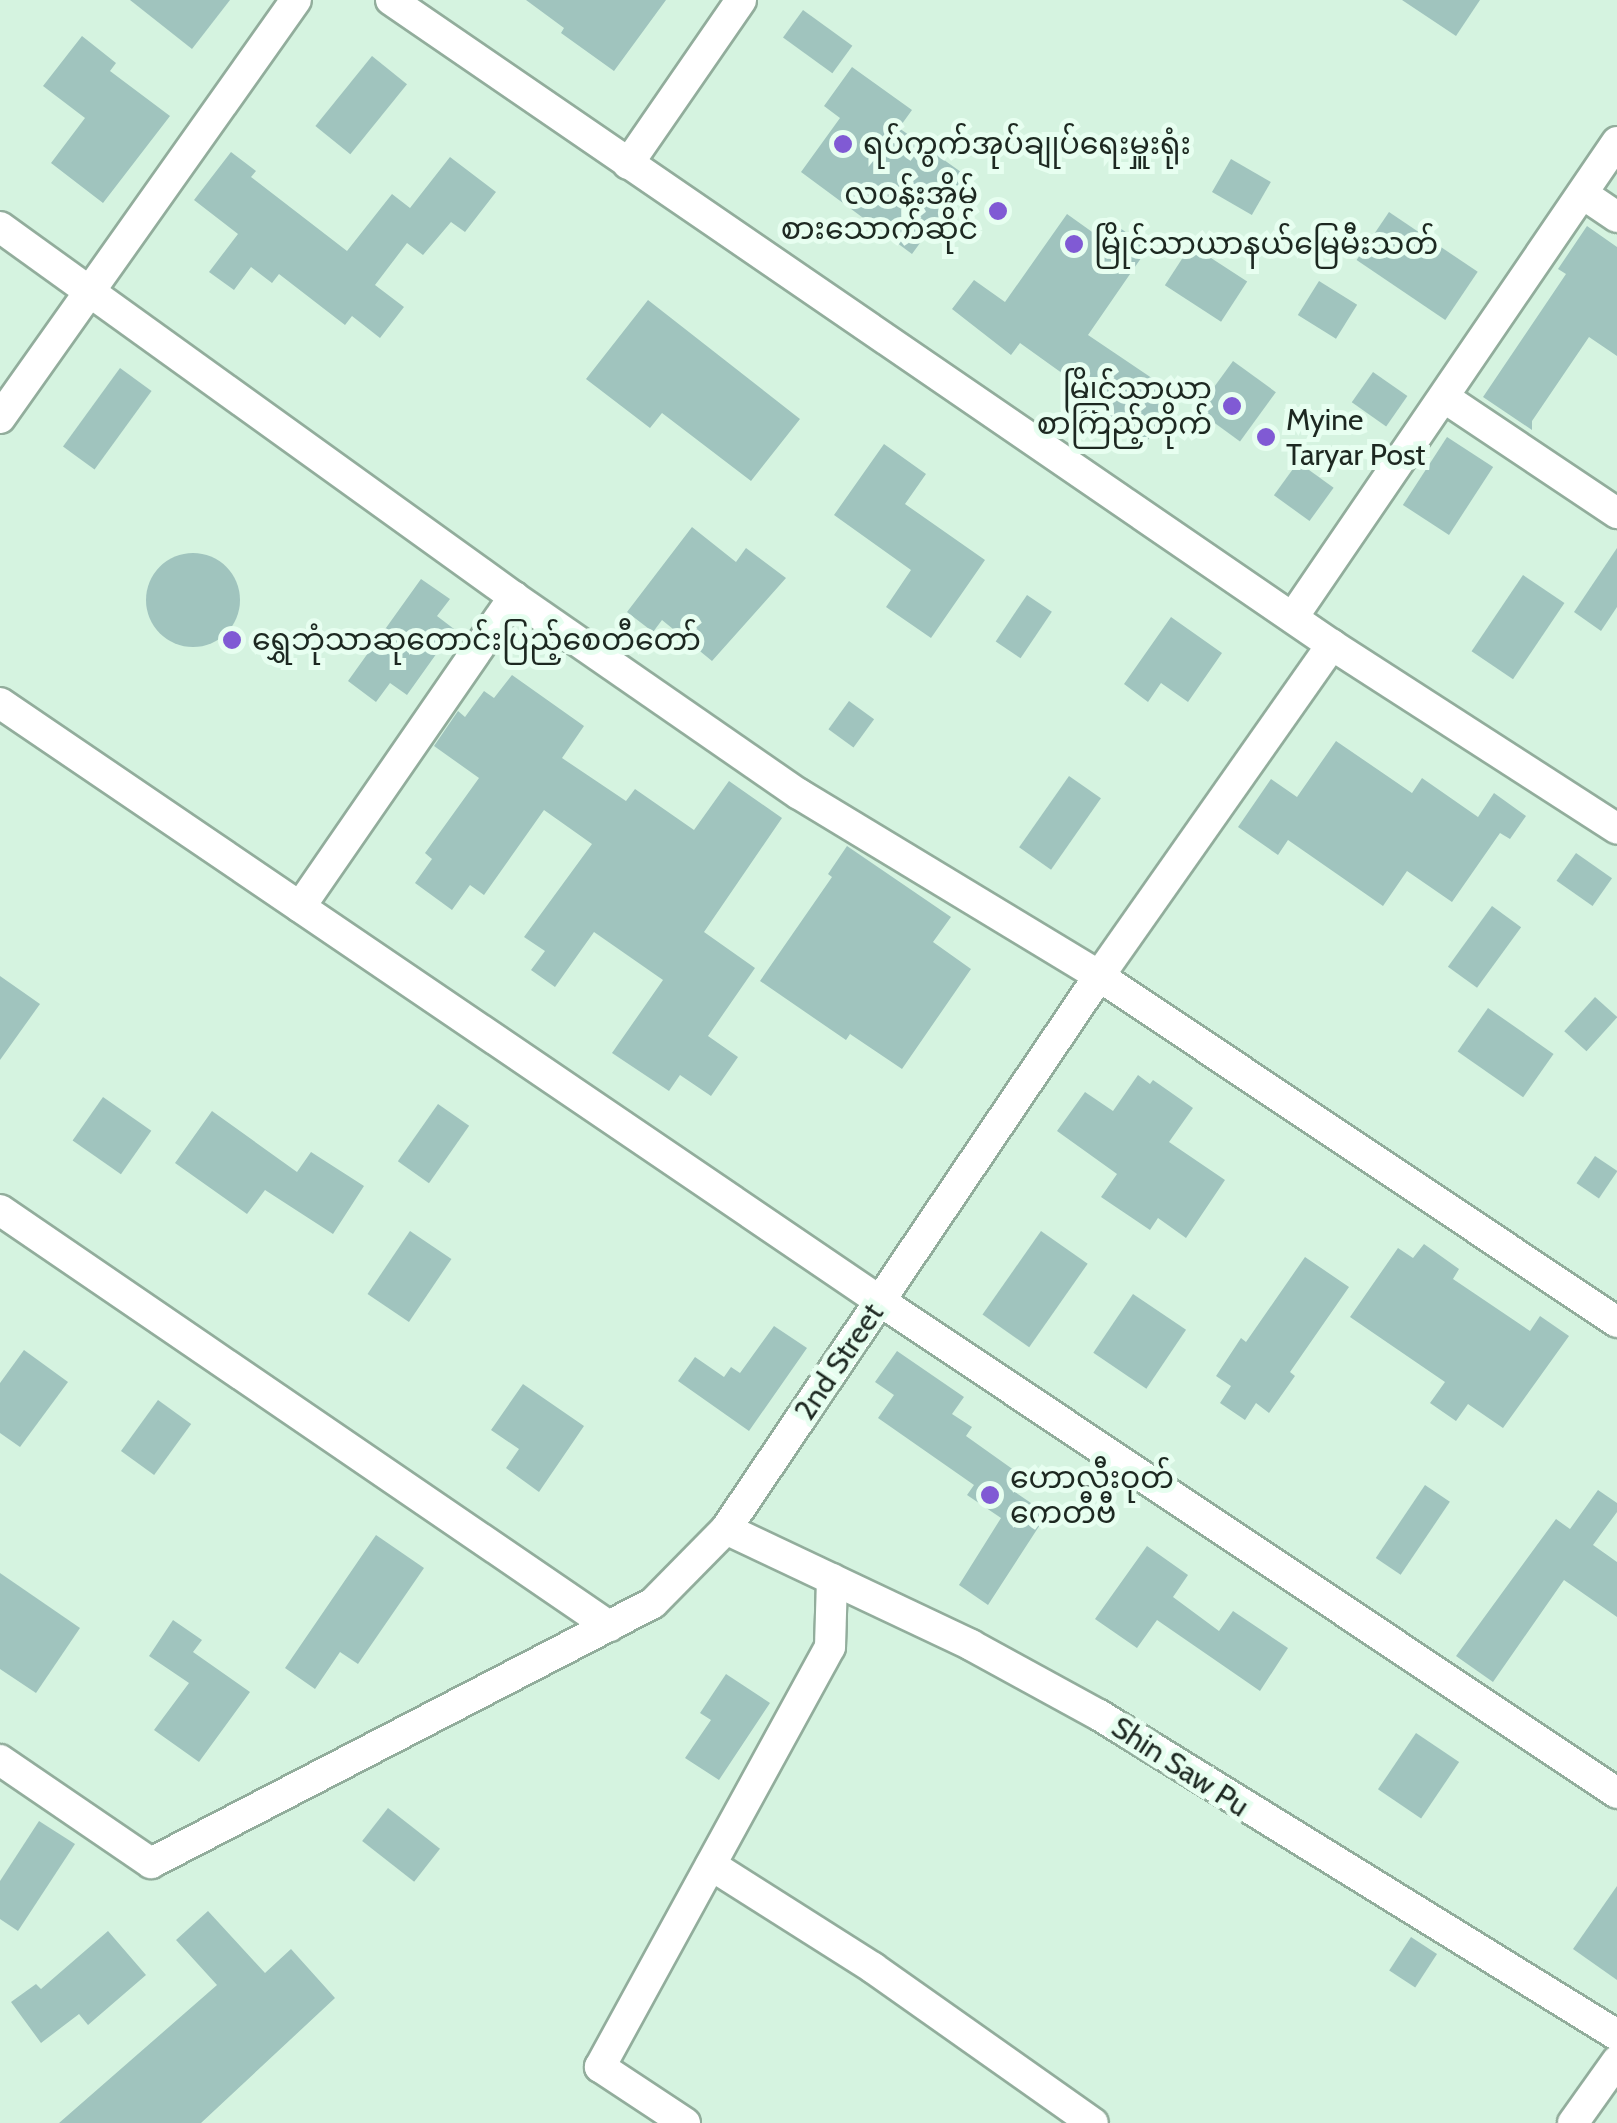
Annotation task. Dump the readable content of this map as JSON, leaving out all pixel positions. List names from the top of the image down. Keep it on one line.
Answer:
{"streets":{"street":["2nd Street","Shin Saw Pu"]},"crossings":[["2nd Street","Shin Saw Pu"]],"places":["ရပ်ကွက်အုပ်ချုပ်ရေးမှူးရုံး","လဝန်းအိမ် စားသောက်ဆိုင်","မြိုင်သာယာနယ်မြေမီးသတ်","မြိုင်သာယာ စာကြည့်တိုက်","Myine Taryar Post","ရွှေဘုံသာဆုတောင်းပြည့်စေတီတော်","ဟောလီးဝုတ် ကေတီဗီ"]}
